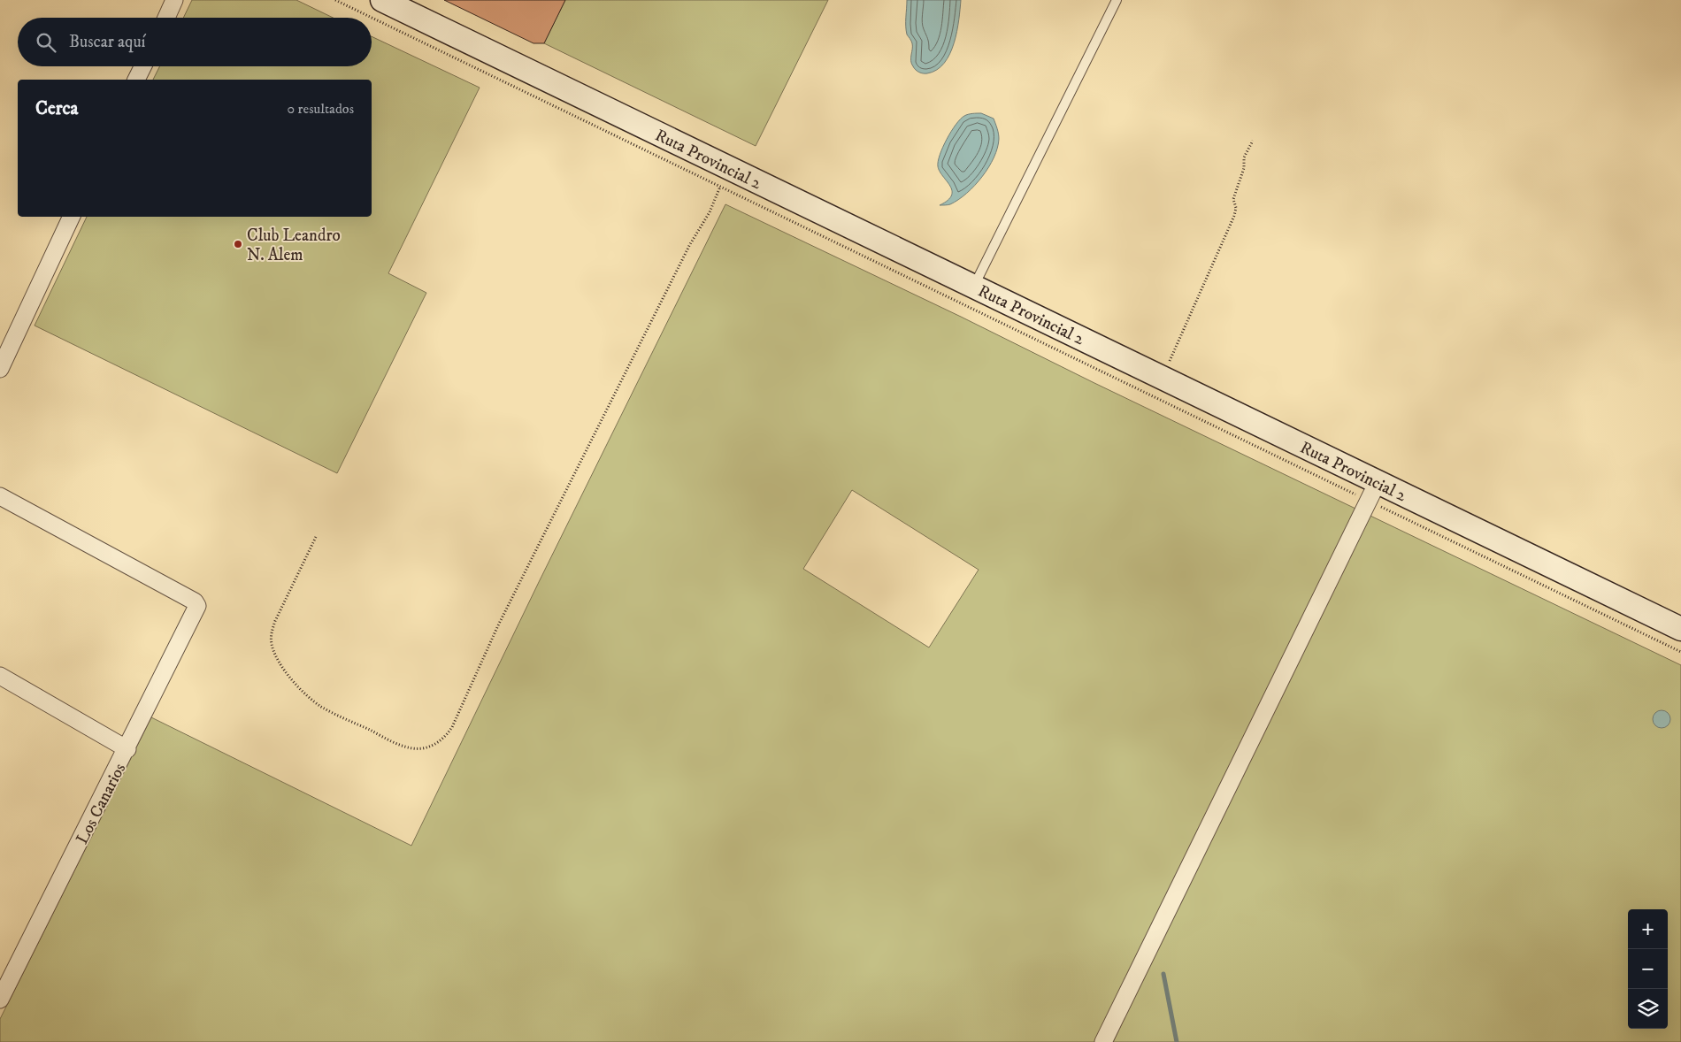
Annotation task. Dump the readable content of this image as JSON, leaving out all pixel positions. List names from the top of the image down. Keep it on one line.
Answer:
{"streets":{"main road":["Ruta Provincial 2"],"street":["Los Canarios"]},"places":["Club Leandro N. Alem"],"page":{"search":"Buscar aquí","heading":["Cerca","0 resultados"],"map_buttons":["+","−"]}}
